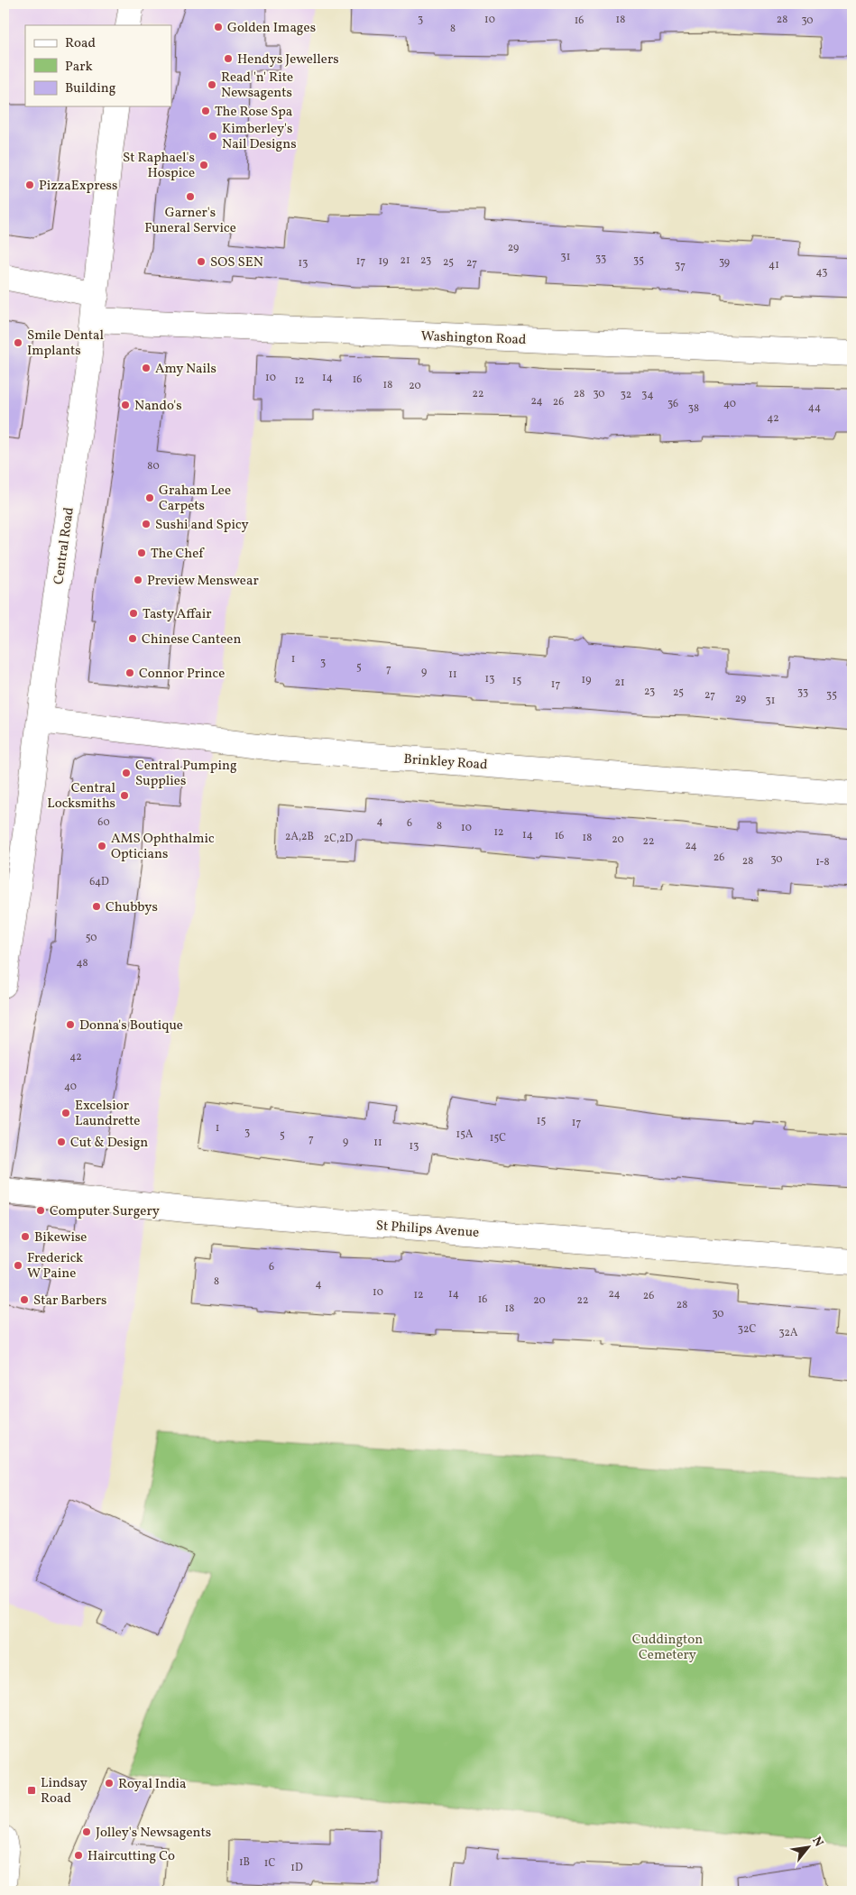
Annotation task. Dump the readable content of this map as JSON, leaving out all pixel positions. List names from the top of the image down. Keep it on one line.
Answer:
{"streets":{"street":["Washington Road","Central Road","Brinkley Road","St Philips Avenue"]},"crossings":[["Washington Road","Central Road"],["Central Road","Brinkley Road"]],"parks":["Cuddington Cemetery"],"places":{"other":["Golden Images","Hendys Jewellers","Read 'n' Rite Newsagents","The Rose Spa","Kimberley's Nail Designs","St Raphael's Hospice","PizzaExpress","Garner's Funeral Service","SOS SEN","Smile Dental Implants","Amy Nails","Nando's","Graham Lee Carpets","Sushi and Spicy","The Chef","Preview Menswear","Tasty Affair","Chinese Canteen","Connor Prince","Central Pumping Supplies","Central Locksmiths","AMS Ophthalmic Opticians","Chubbys","Donna's Boutique","Excelsior Laundrette","Cut & Design","Computer Surgery","Bikewise","Frederick W Paine","Star Barbers","Royal India","Jolley's Newsagents","Haircutting Co"],"transit":["Lindsay Road"]},"house_numbers":["3","10","18","28","16","30","8","29","31","33","21","23","35","17","19","25","39","13","27","41","37","43","10","14","16","12","18","20","22","28","30","32","34","24","26","36","40","44","38","42","80","1","3","5","7","9","11","13","19","15","21","17","23","25","33","27","35","29","31","4","60","6","8","10","12","14","16","2A,2B","18","2C,2D","20","22","24","26","30","28","1-8","64D","50","48","42","40","15","17","1","3","15A","5","15C","7","9","11","13","6","8","4","10","14","24","12","26","16","20","22","28","18","30","32C","32A","1B","1C","1D"],"legend":["Road","Park","Building"],"north":"top right"}
